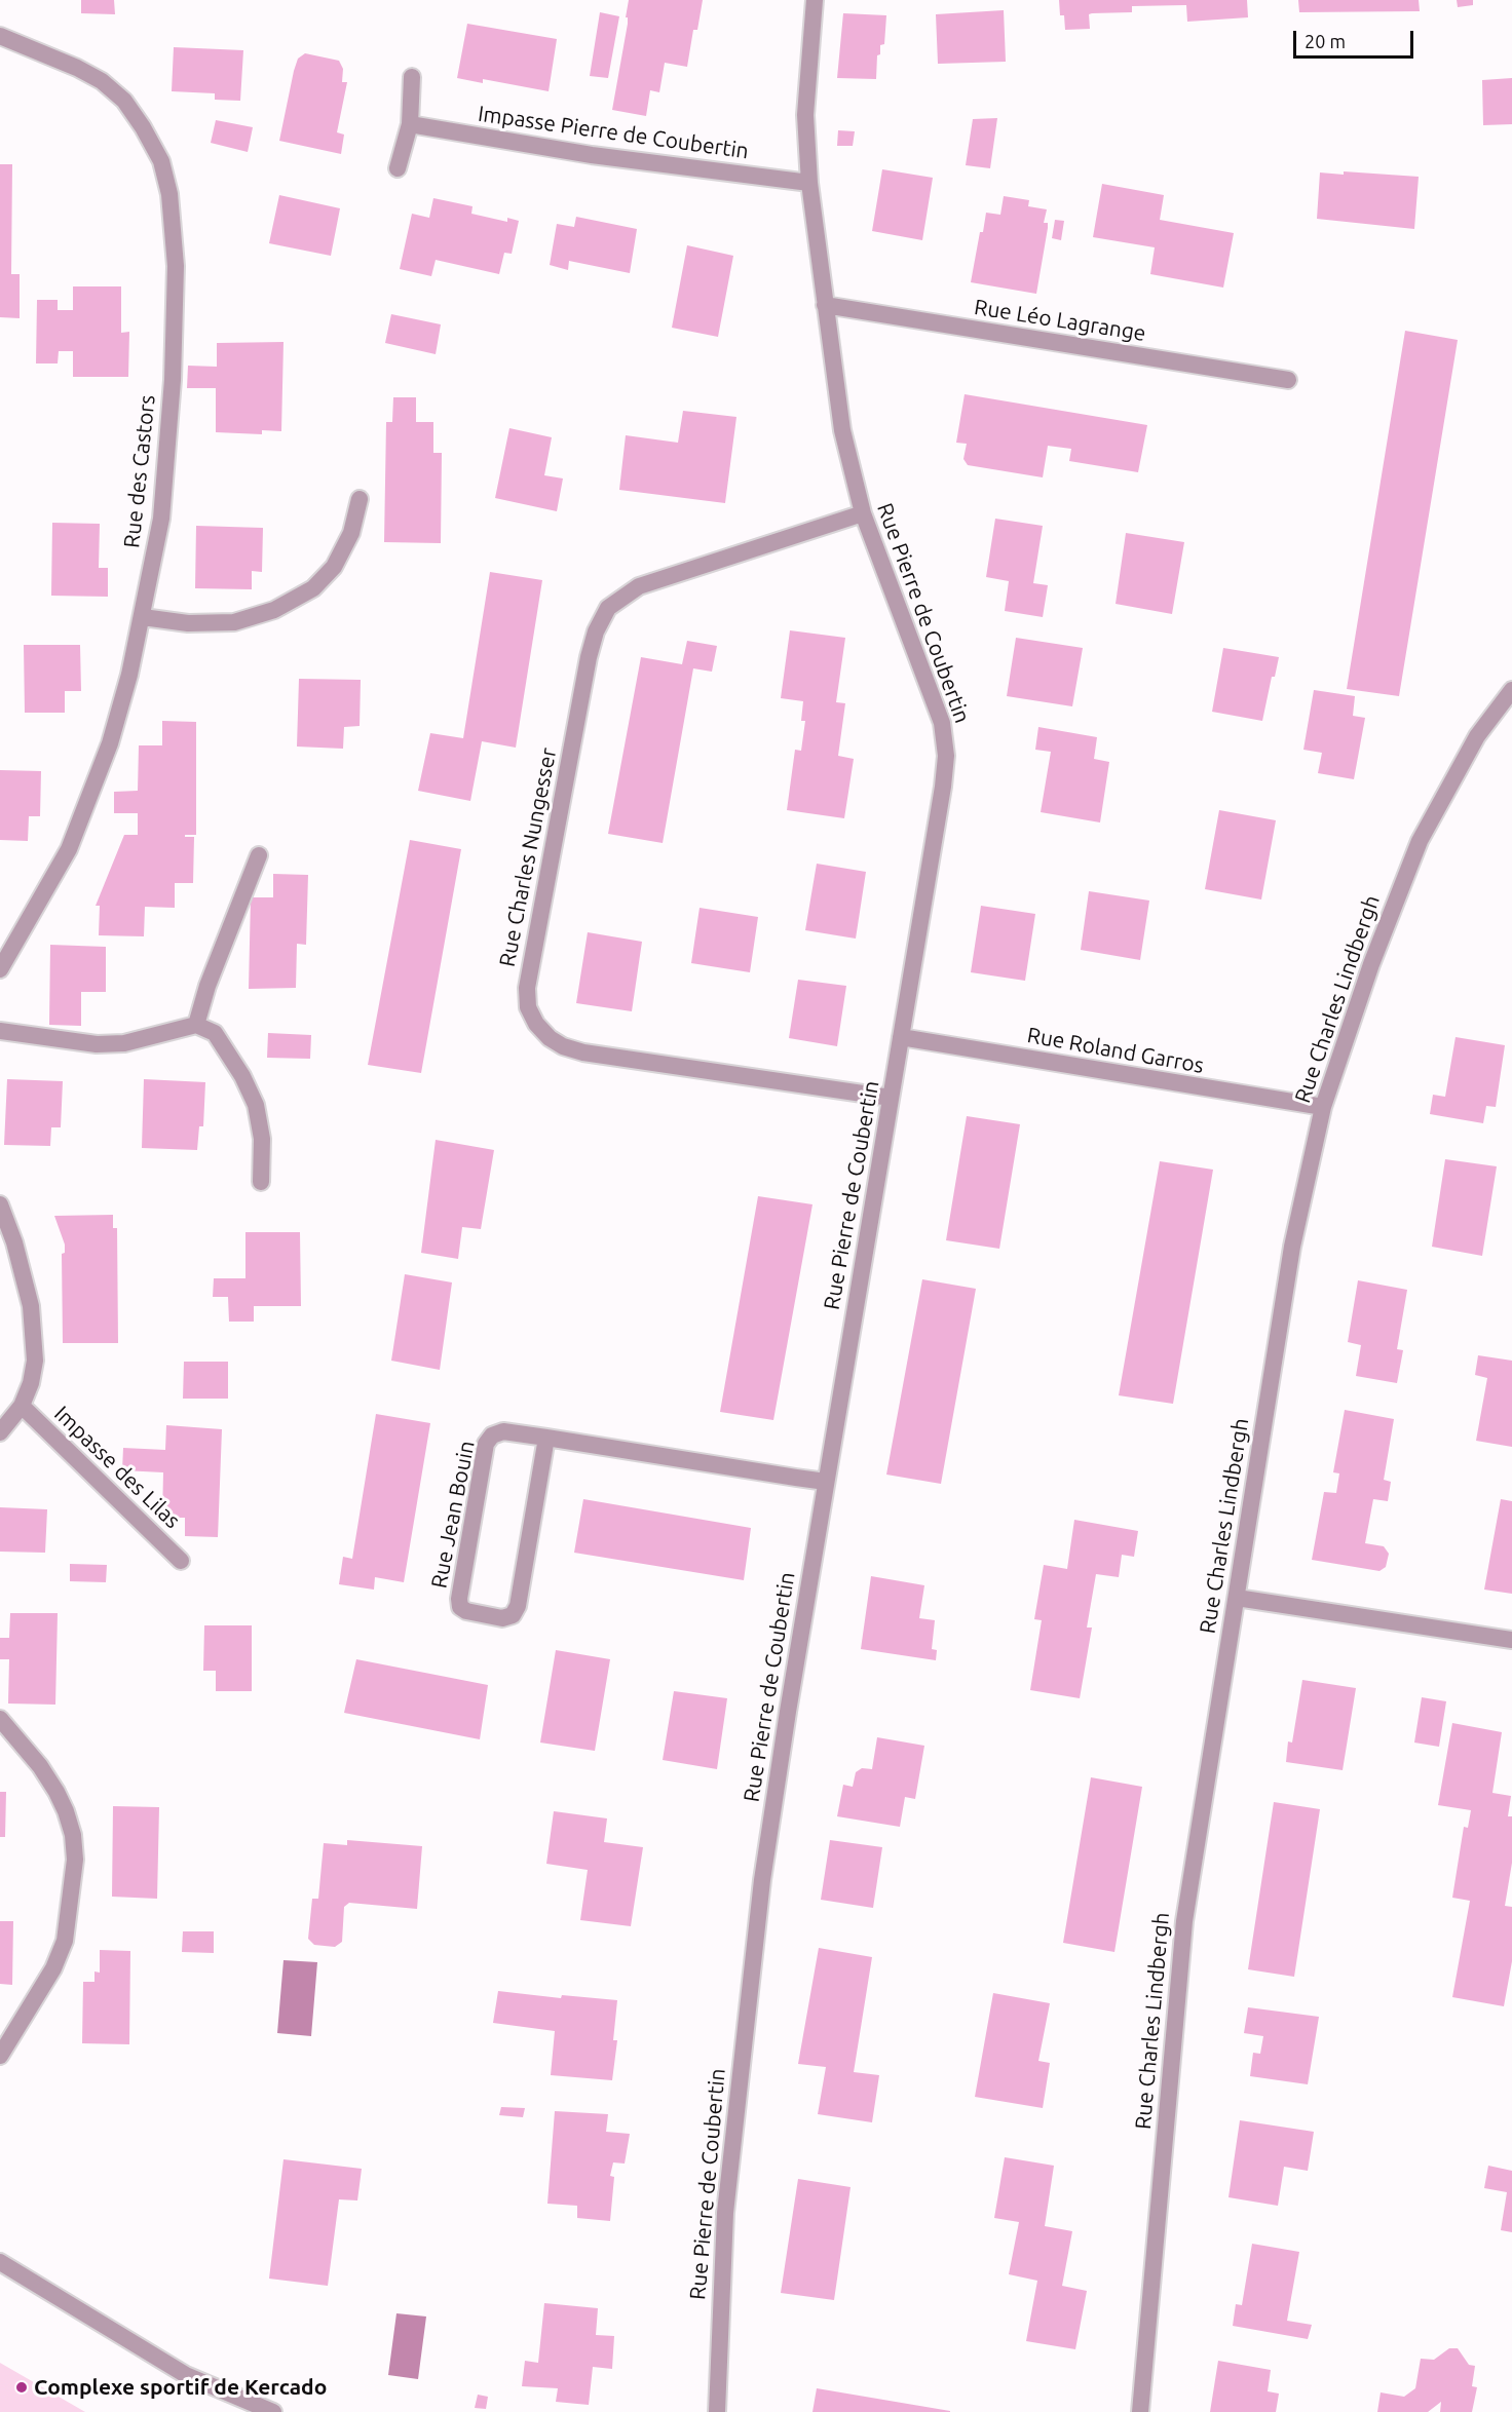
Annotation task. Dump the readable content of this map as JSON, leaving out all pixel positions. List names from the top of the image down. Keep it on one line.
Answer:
{"streets":{"street":["Impasse Pierre de Coubertin","Rue Léo Lagrange","Rue des Castors","Rue Pierre de Coubertin","Rue Charles Nungesser","Rue Charles Lindbergh","Rue Roland Garros","Impasse des Lilas","Rue Jean Bouin"]},"crossings":[["Impasse Pierre de Coubertin","Rue Pierre de Coubertin"],["Rue Léo Lagrange","Rue Pierre de Coubertin"],["Rue Pierre de Coubertin","Rue Charles Nungesser"],["Rue Pierre de Coubertin","Rue Roland Garros"],["Rue Pierre de Coubertin","Rue Jean Bouin"],["Rue Charles Lindbergh","Rue Roland Garros"]],"places":["Complexe sportif de Kercado"],"scale_bar":"20 m"}
